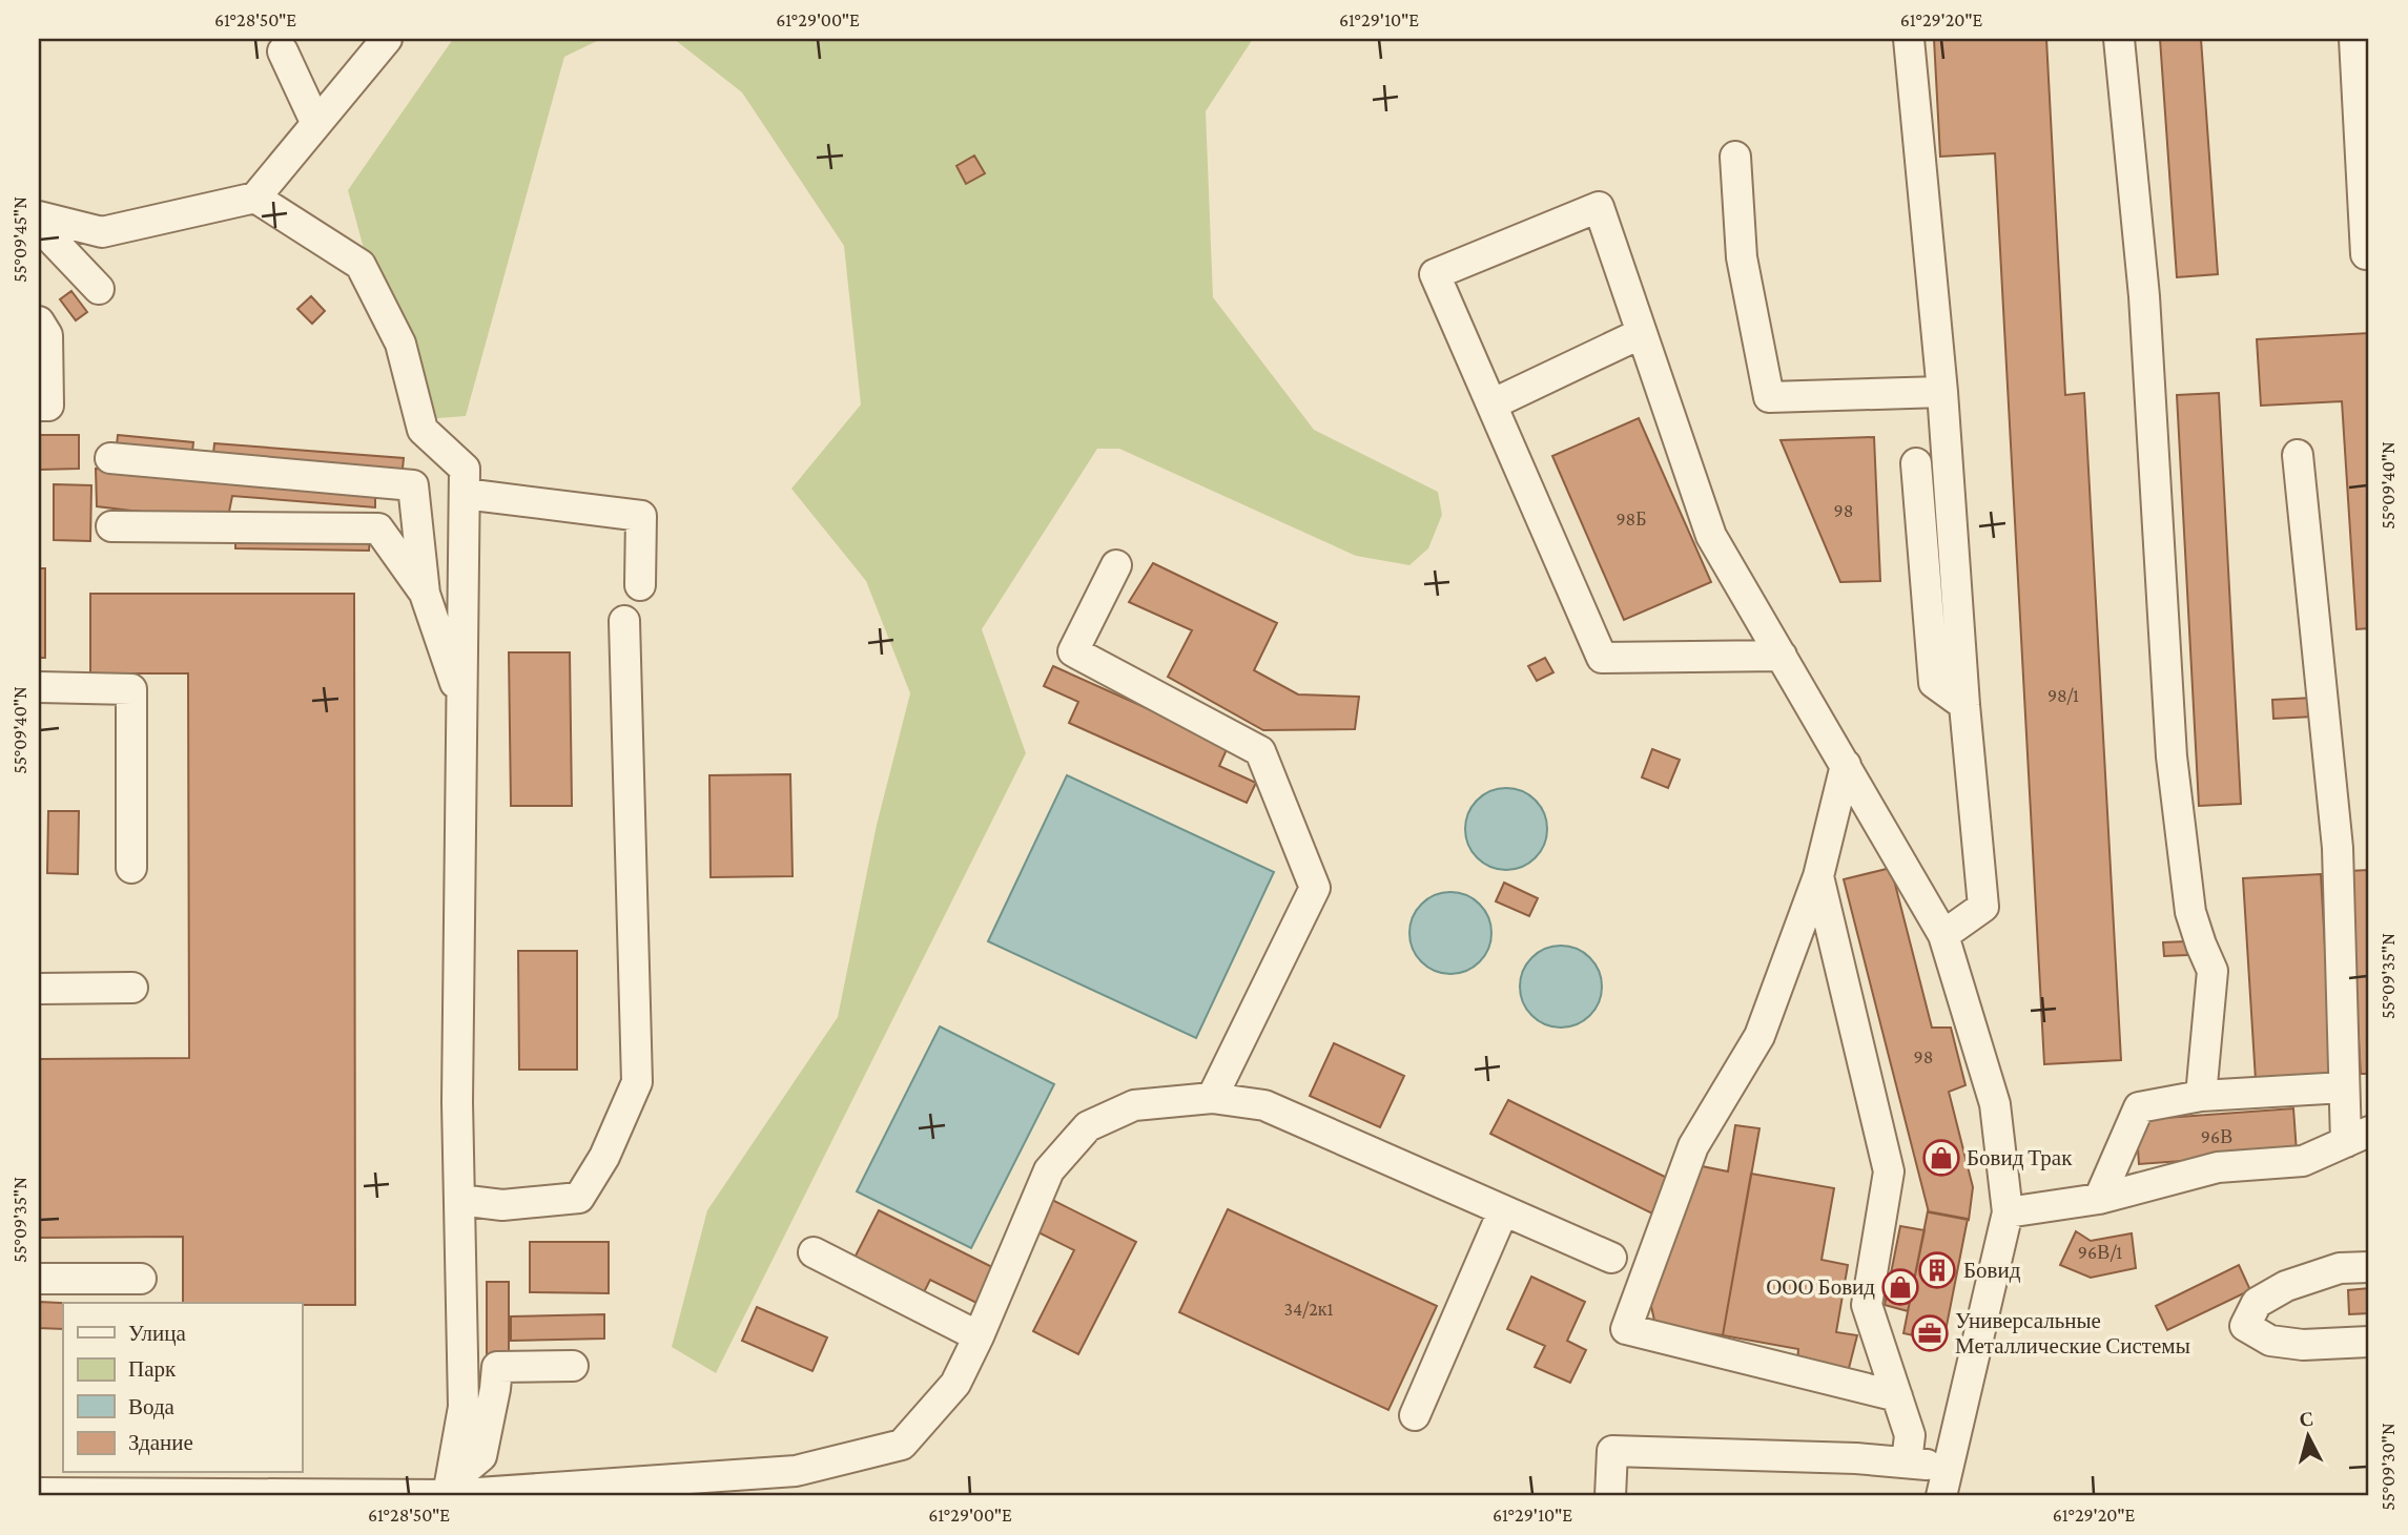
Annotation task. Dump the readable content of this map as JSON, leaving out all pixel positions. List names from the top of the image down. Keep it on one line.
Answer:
{"places":{"shop":["Бовид Трак","ООО Бовид"],"building":["Бовид"],"office":["Универсальные Металлические Системы"]},"house_numbers":["98","98Б","98/1","98","96В","96В/1","34/2к1"],"legend":["Улица","Парк","Вода","Здание"],"north":"top","coordinates":["61°28'50\"E","61°29'00\"E","61°29'10\"E","61°29'20\"E","55°09'45\"N","55°09'40\"N","55°09'35\"N","55°09'30\"N"]}
